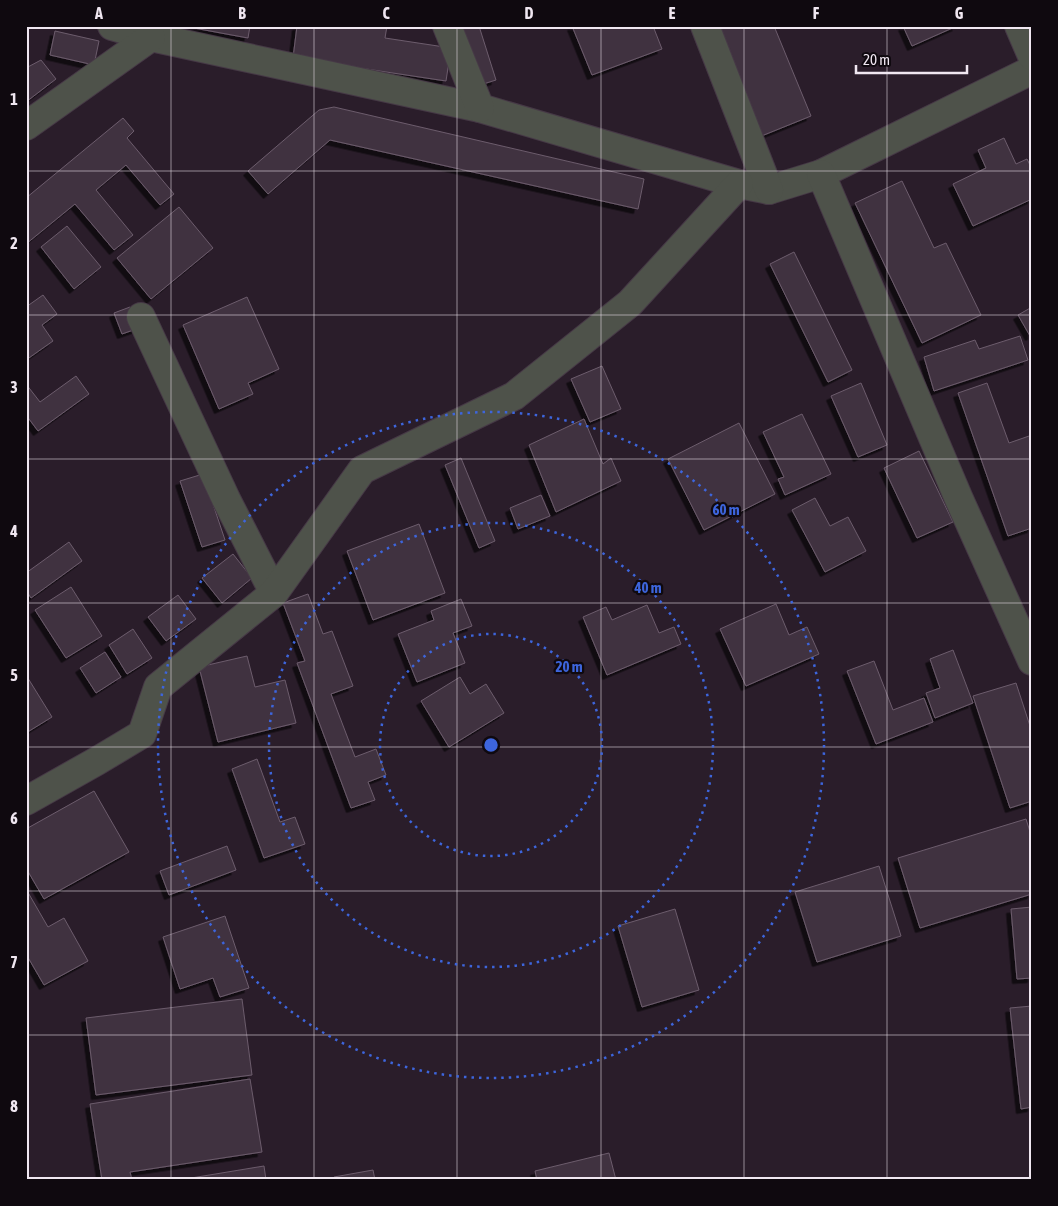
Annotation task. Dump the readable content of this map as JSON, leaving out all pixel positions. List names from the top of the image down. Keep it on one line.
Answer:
{"scale_bar":"20 m","grid":{"columns":["A","B","C","D","E","F","G"],"rows":["1","2","3","4","5","6","7","8"]},"rings":["60 m","40 m","20 m"]}
